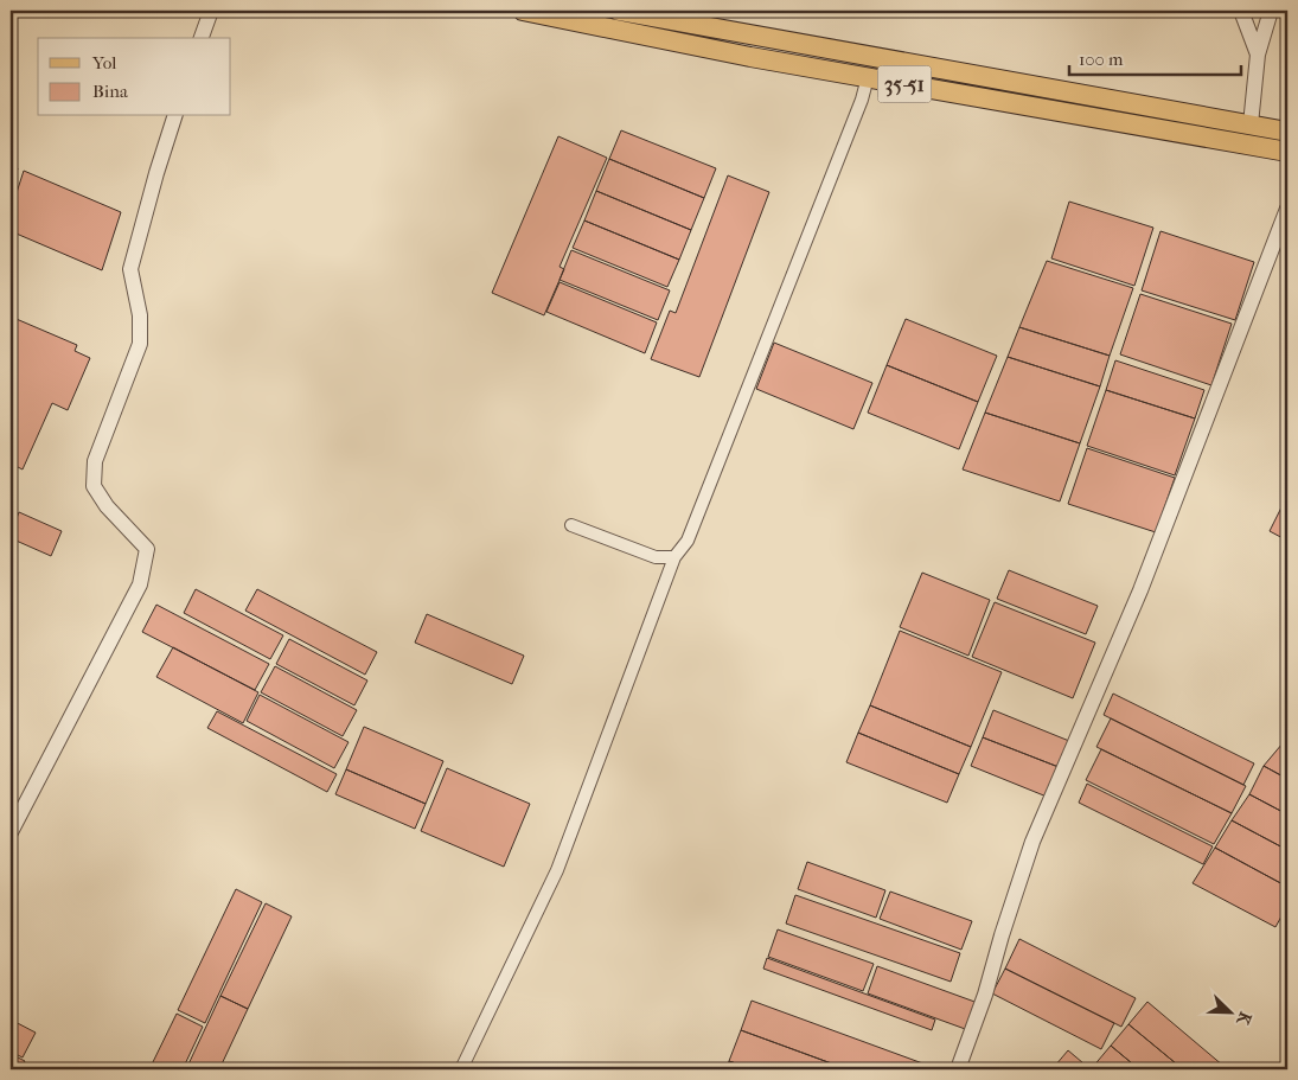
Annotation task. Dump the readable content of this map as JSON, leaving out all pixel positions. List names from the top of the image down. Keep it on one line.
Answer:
{"streets":{"main road":["35-51"]},"legend":["Yol","Bina"],"scale_bar":"100 m","north":"bottom right"}
